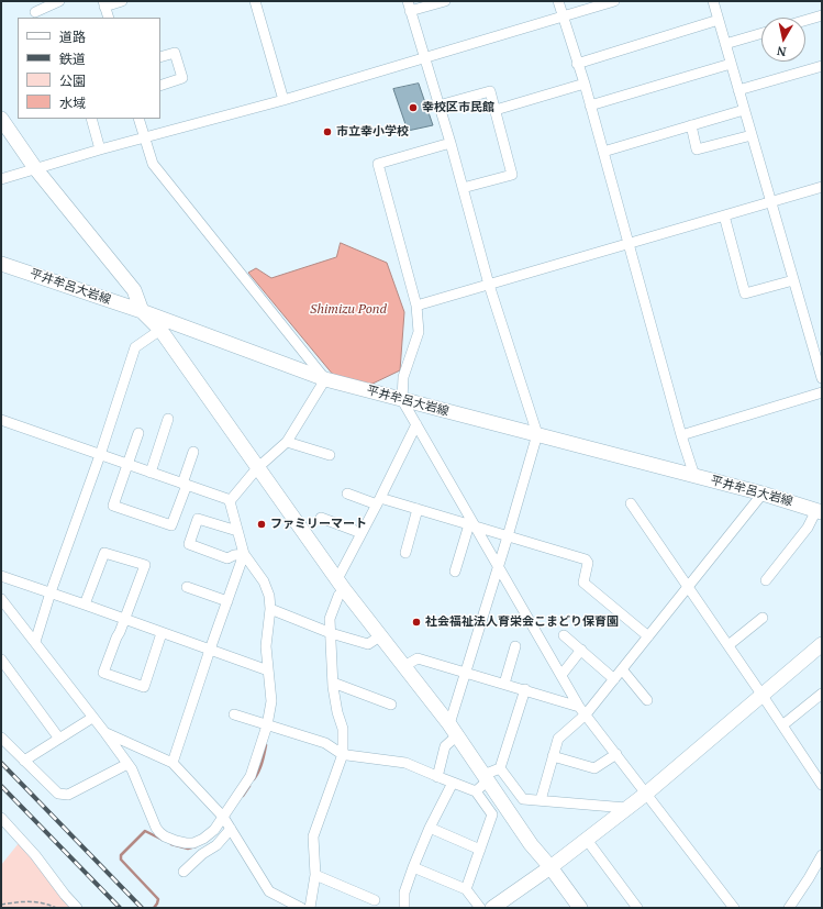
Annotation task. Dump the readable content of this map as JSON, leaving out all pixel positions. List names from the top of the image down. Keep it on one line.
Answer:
{"streets":{"street":["平井牟呂大岩線"]},"water":["Shimizu Pond"],"places":["幸校区市民館","市立幸小学校","ファミリーマート","社会福祉法人育栄会こまどり保育園"],"legend":["道路","鉄道","公園","水域"],"north":"bottom"}
